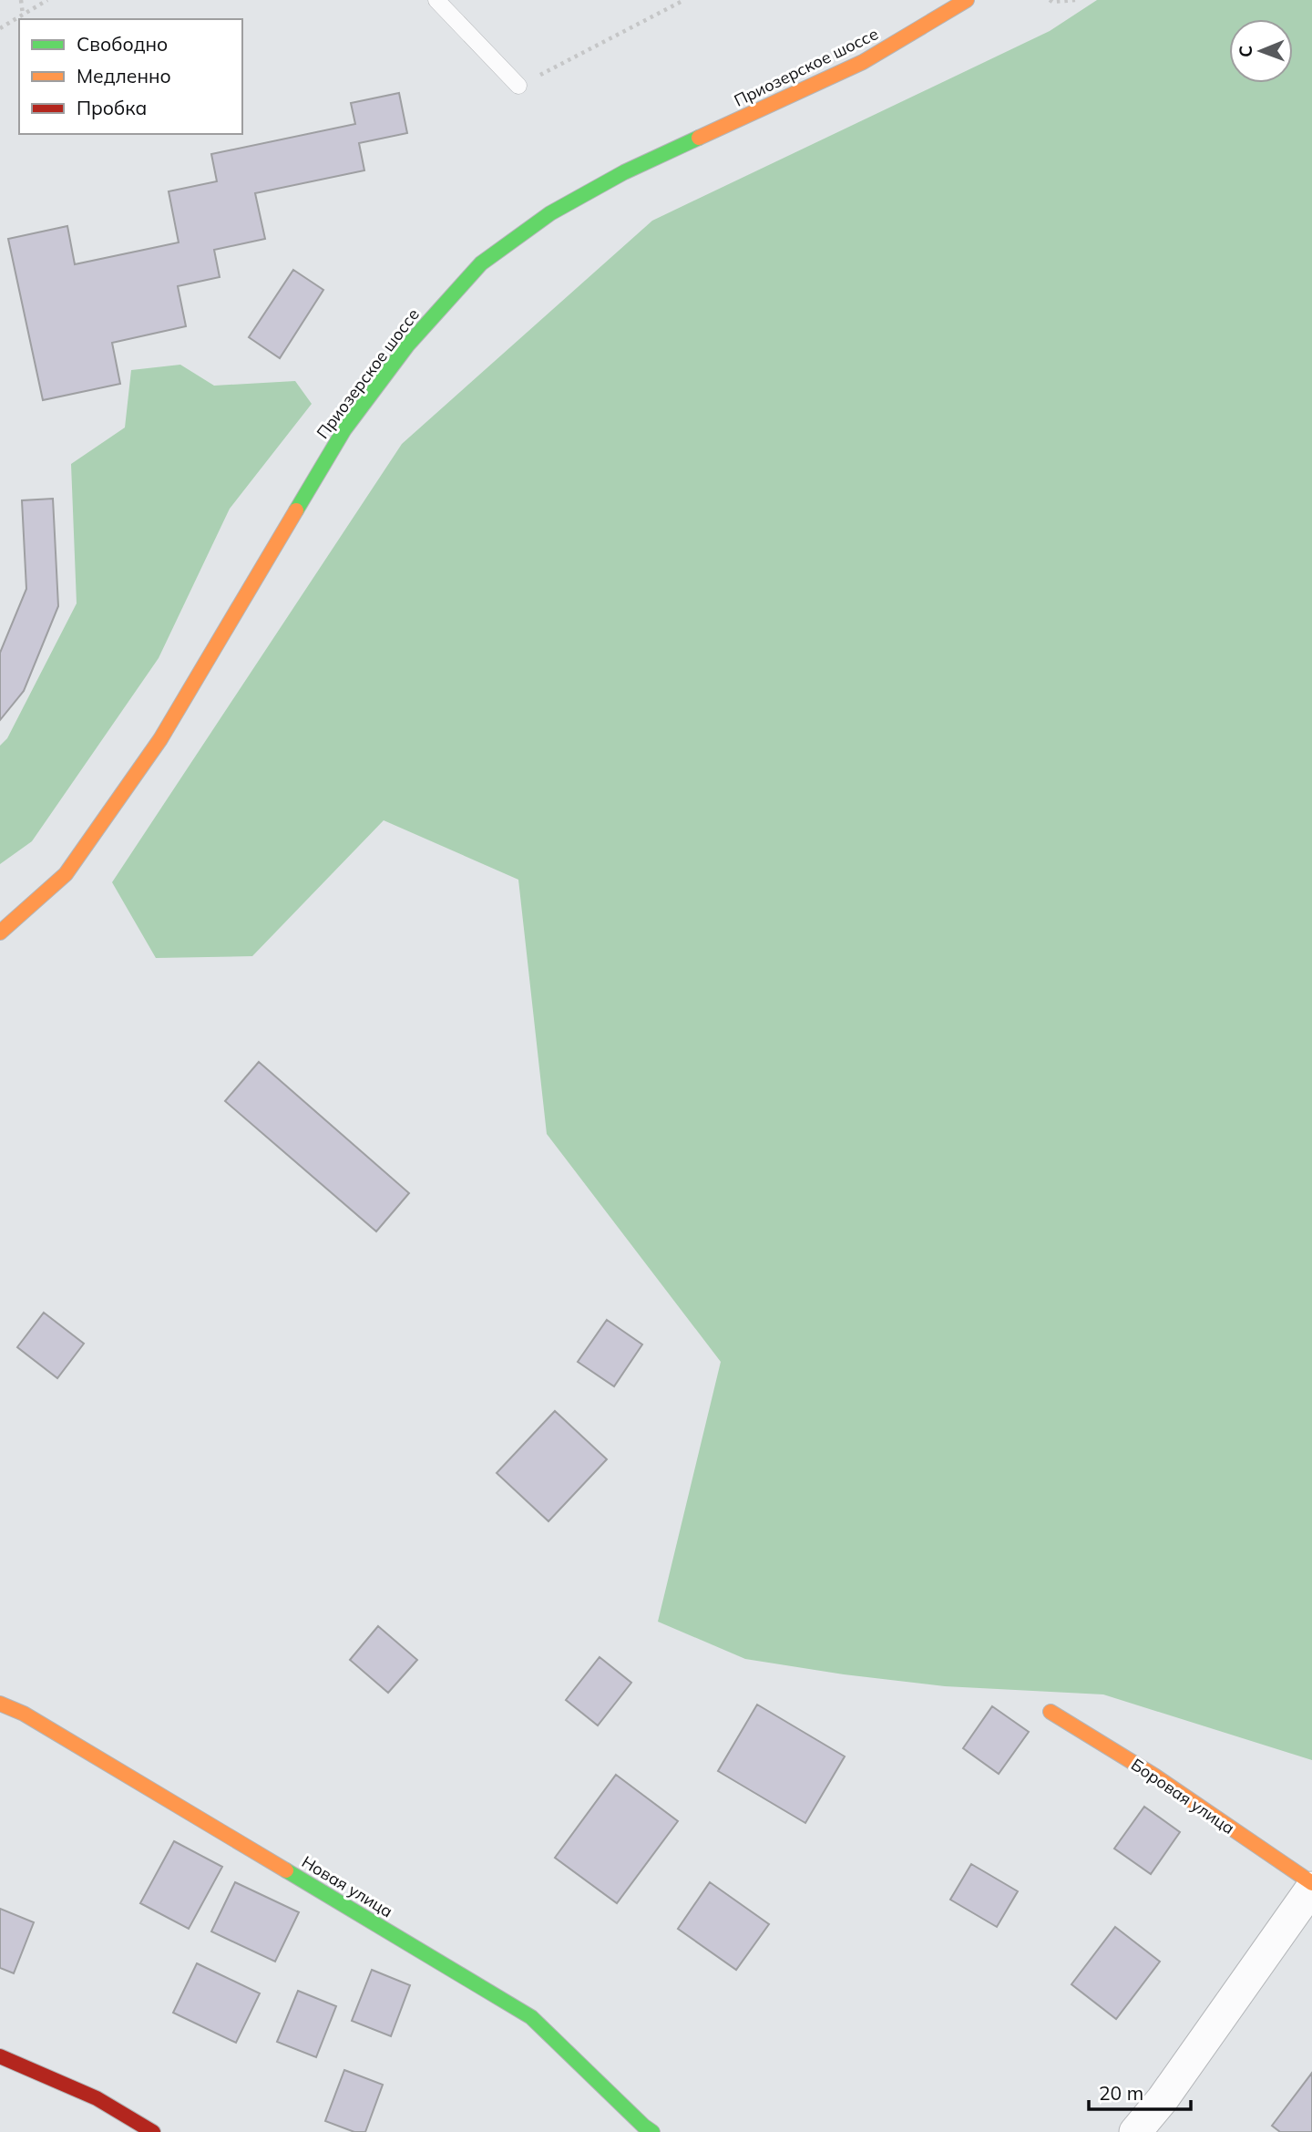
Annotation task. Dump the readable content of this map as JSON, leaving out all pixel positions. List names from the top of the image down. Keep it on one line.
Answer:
{"streets":{"main road":["Приозерское шоссе","Боровая улица","Новая улица"]},"legend":["Свободно","Медленно","Пробка"],"scale_bar":"20 m","north":"left"}
